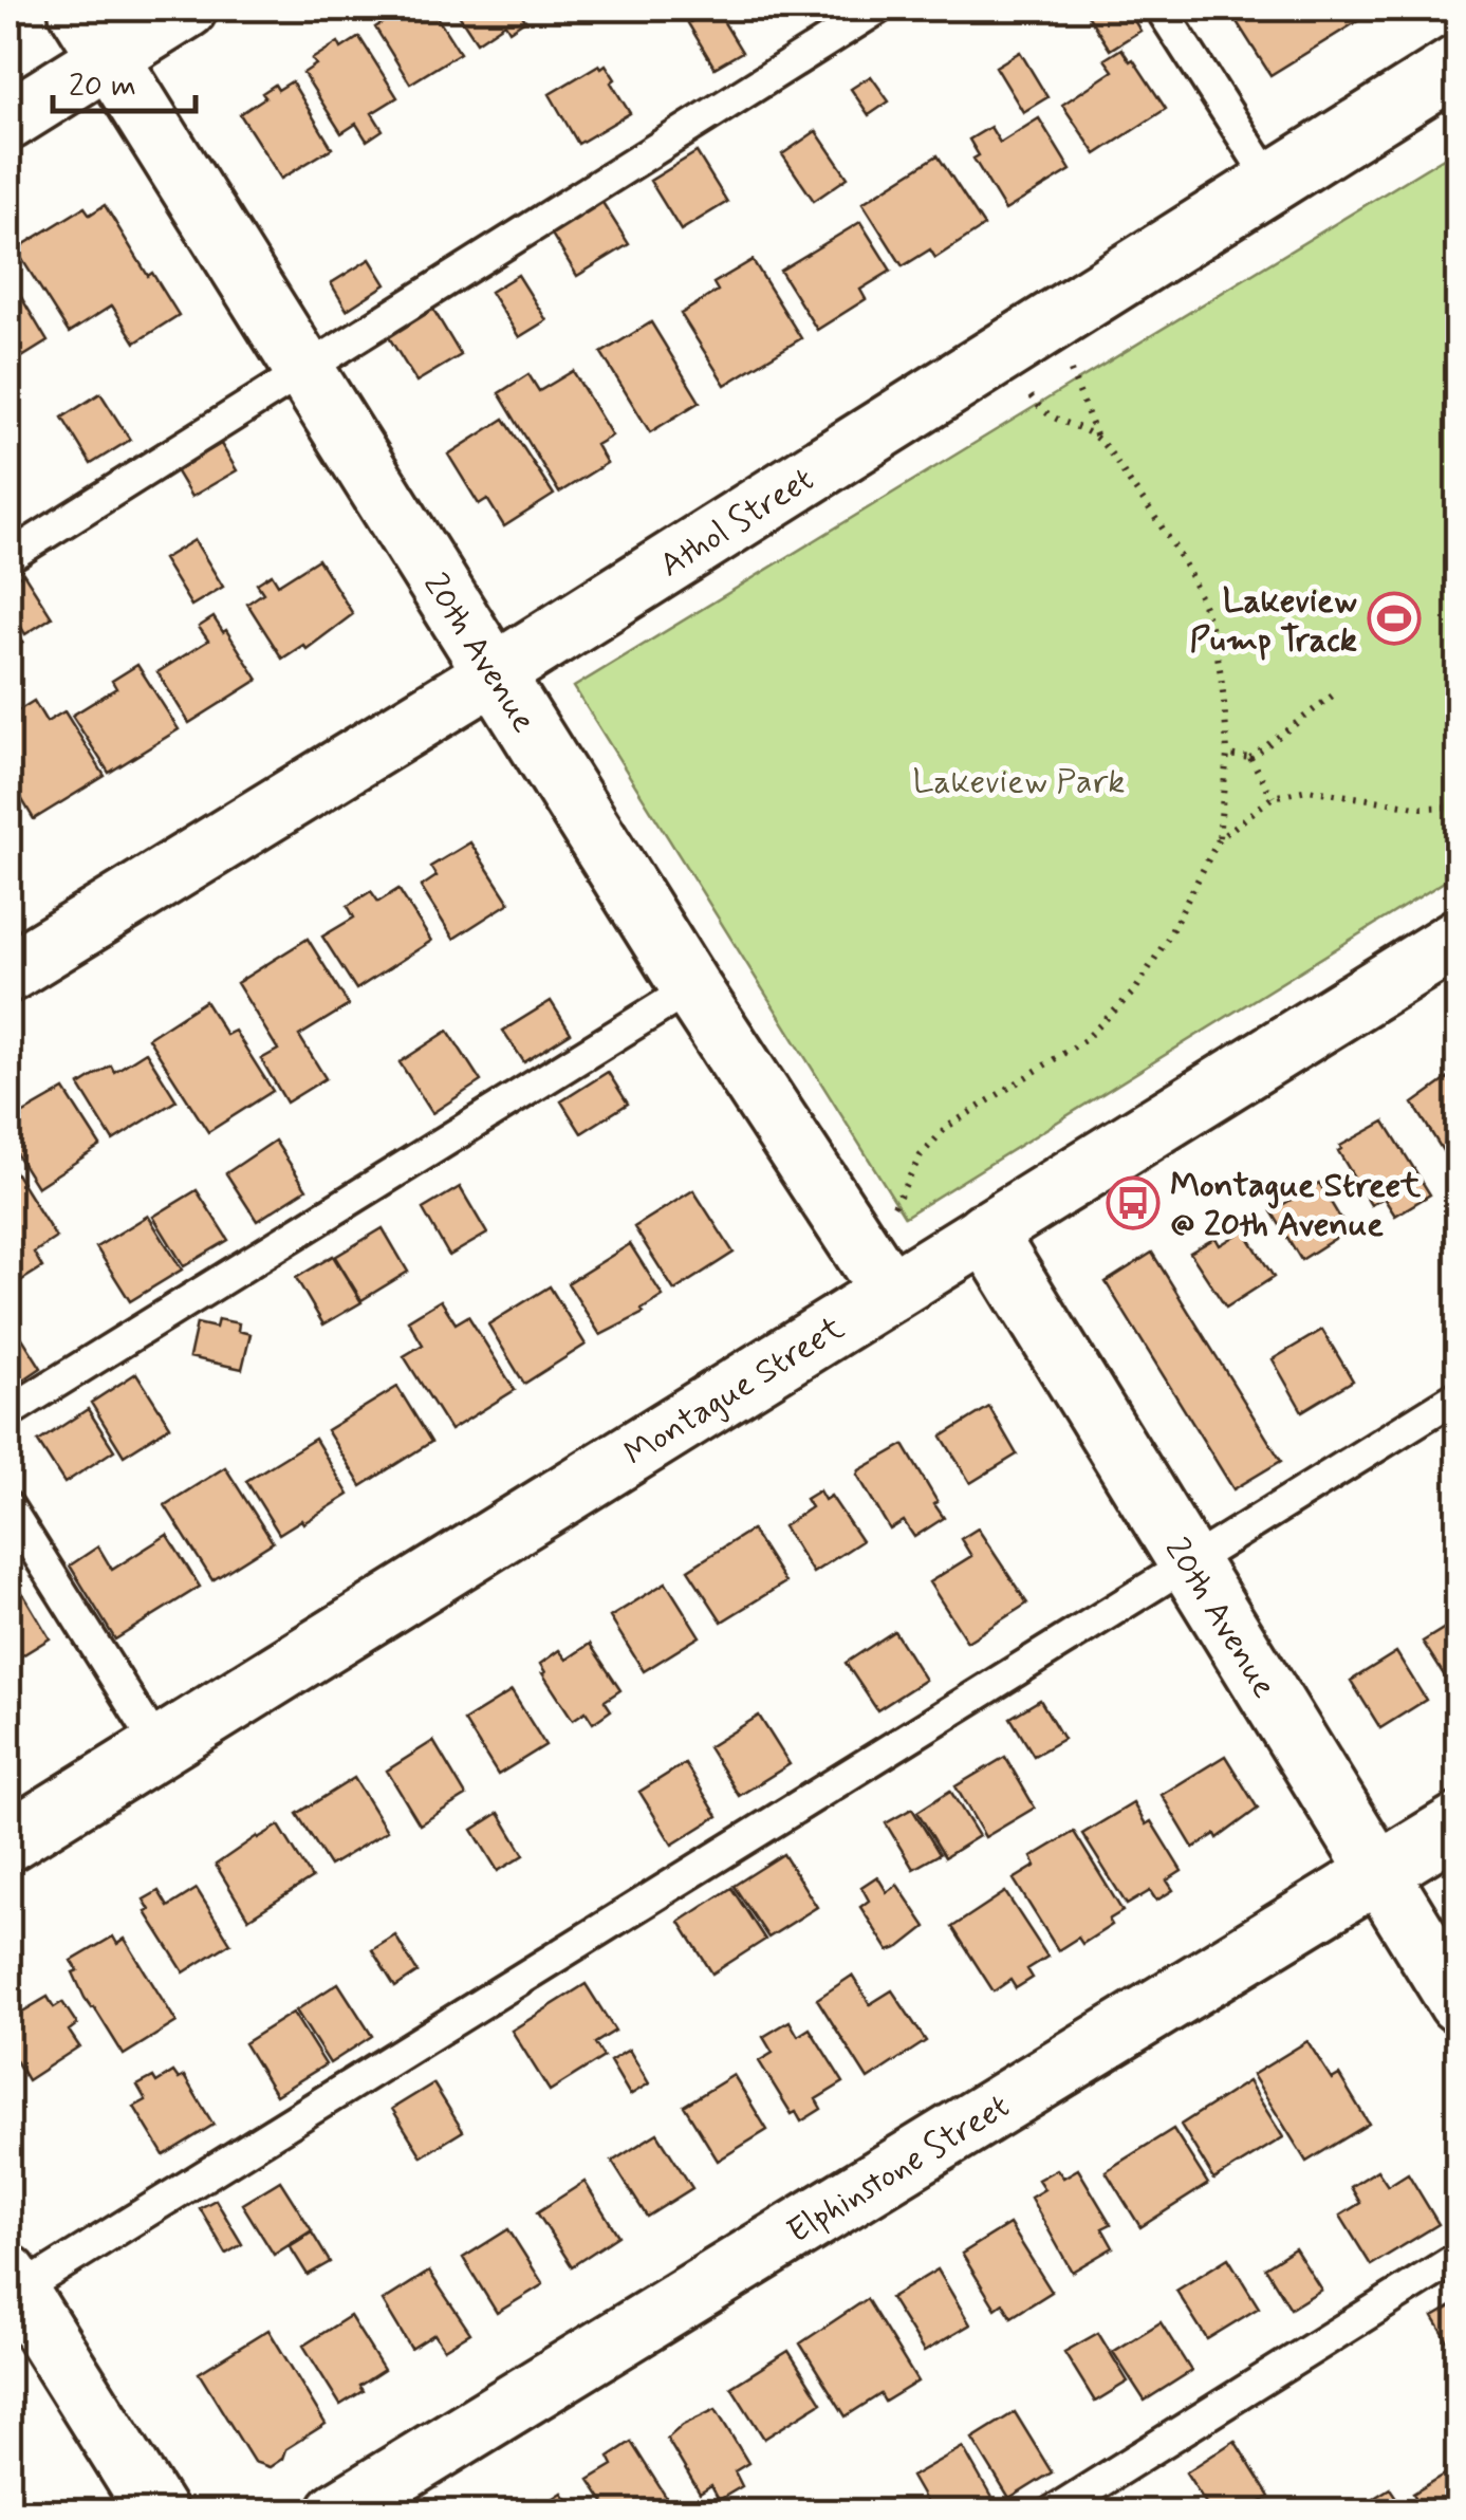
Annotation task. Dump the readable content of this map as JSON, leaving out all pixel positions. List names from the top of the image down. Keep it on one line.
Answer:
{"streets":{"street":["Athol Street","20th Avenue","Montague Street","Elphinstone Street"]},"crossings":[["Athol Street","20th Avenue"],["20th Avenue","Montague Street"],["20th Avenue","Elphinstone Street"]],"parks":["Lakeview Park"],"places":{"sports":["Lakeview Pump Track"],"bus stop":["Montague Street @ 20th Avenue"]},"scale_bar":"20 m"}
